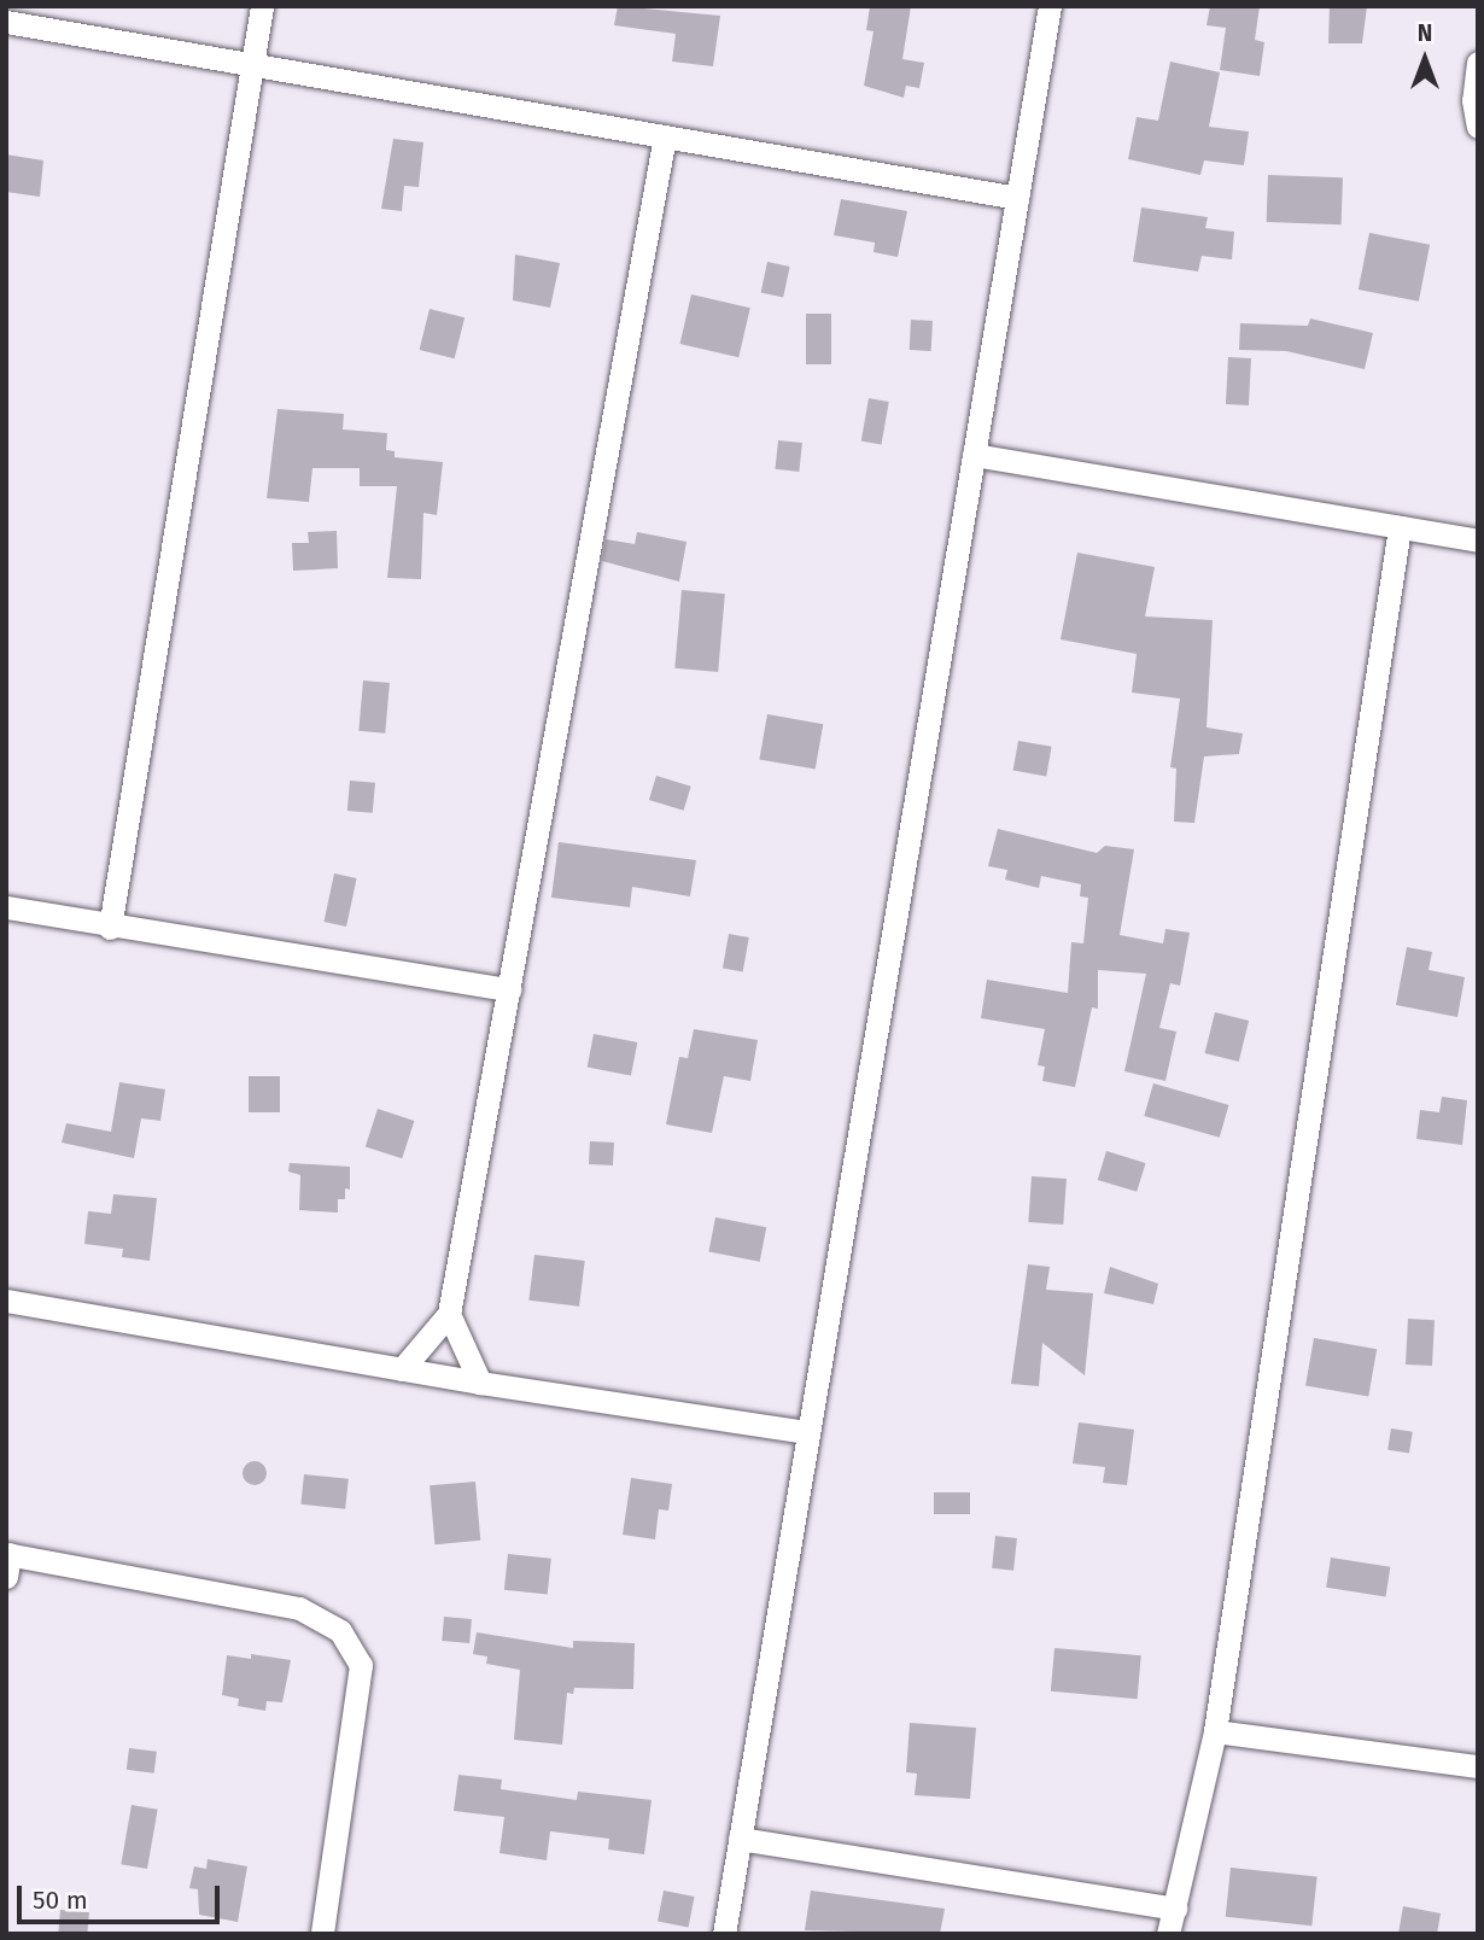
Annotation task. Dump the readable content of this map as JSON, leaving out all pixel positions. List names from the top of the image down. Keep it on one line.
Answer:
{"scale_bar":"50 m","north":"top"}
